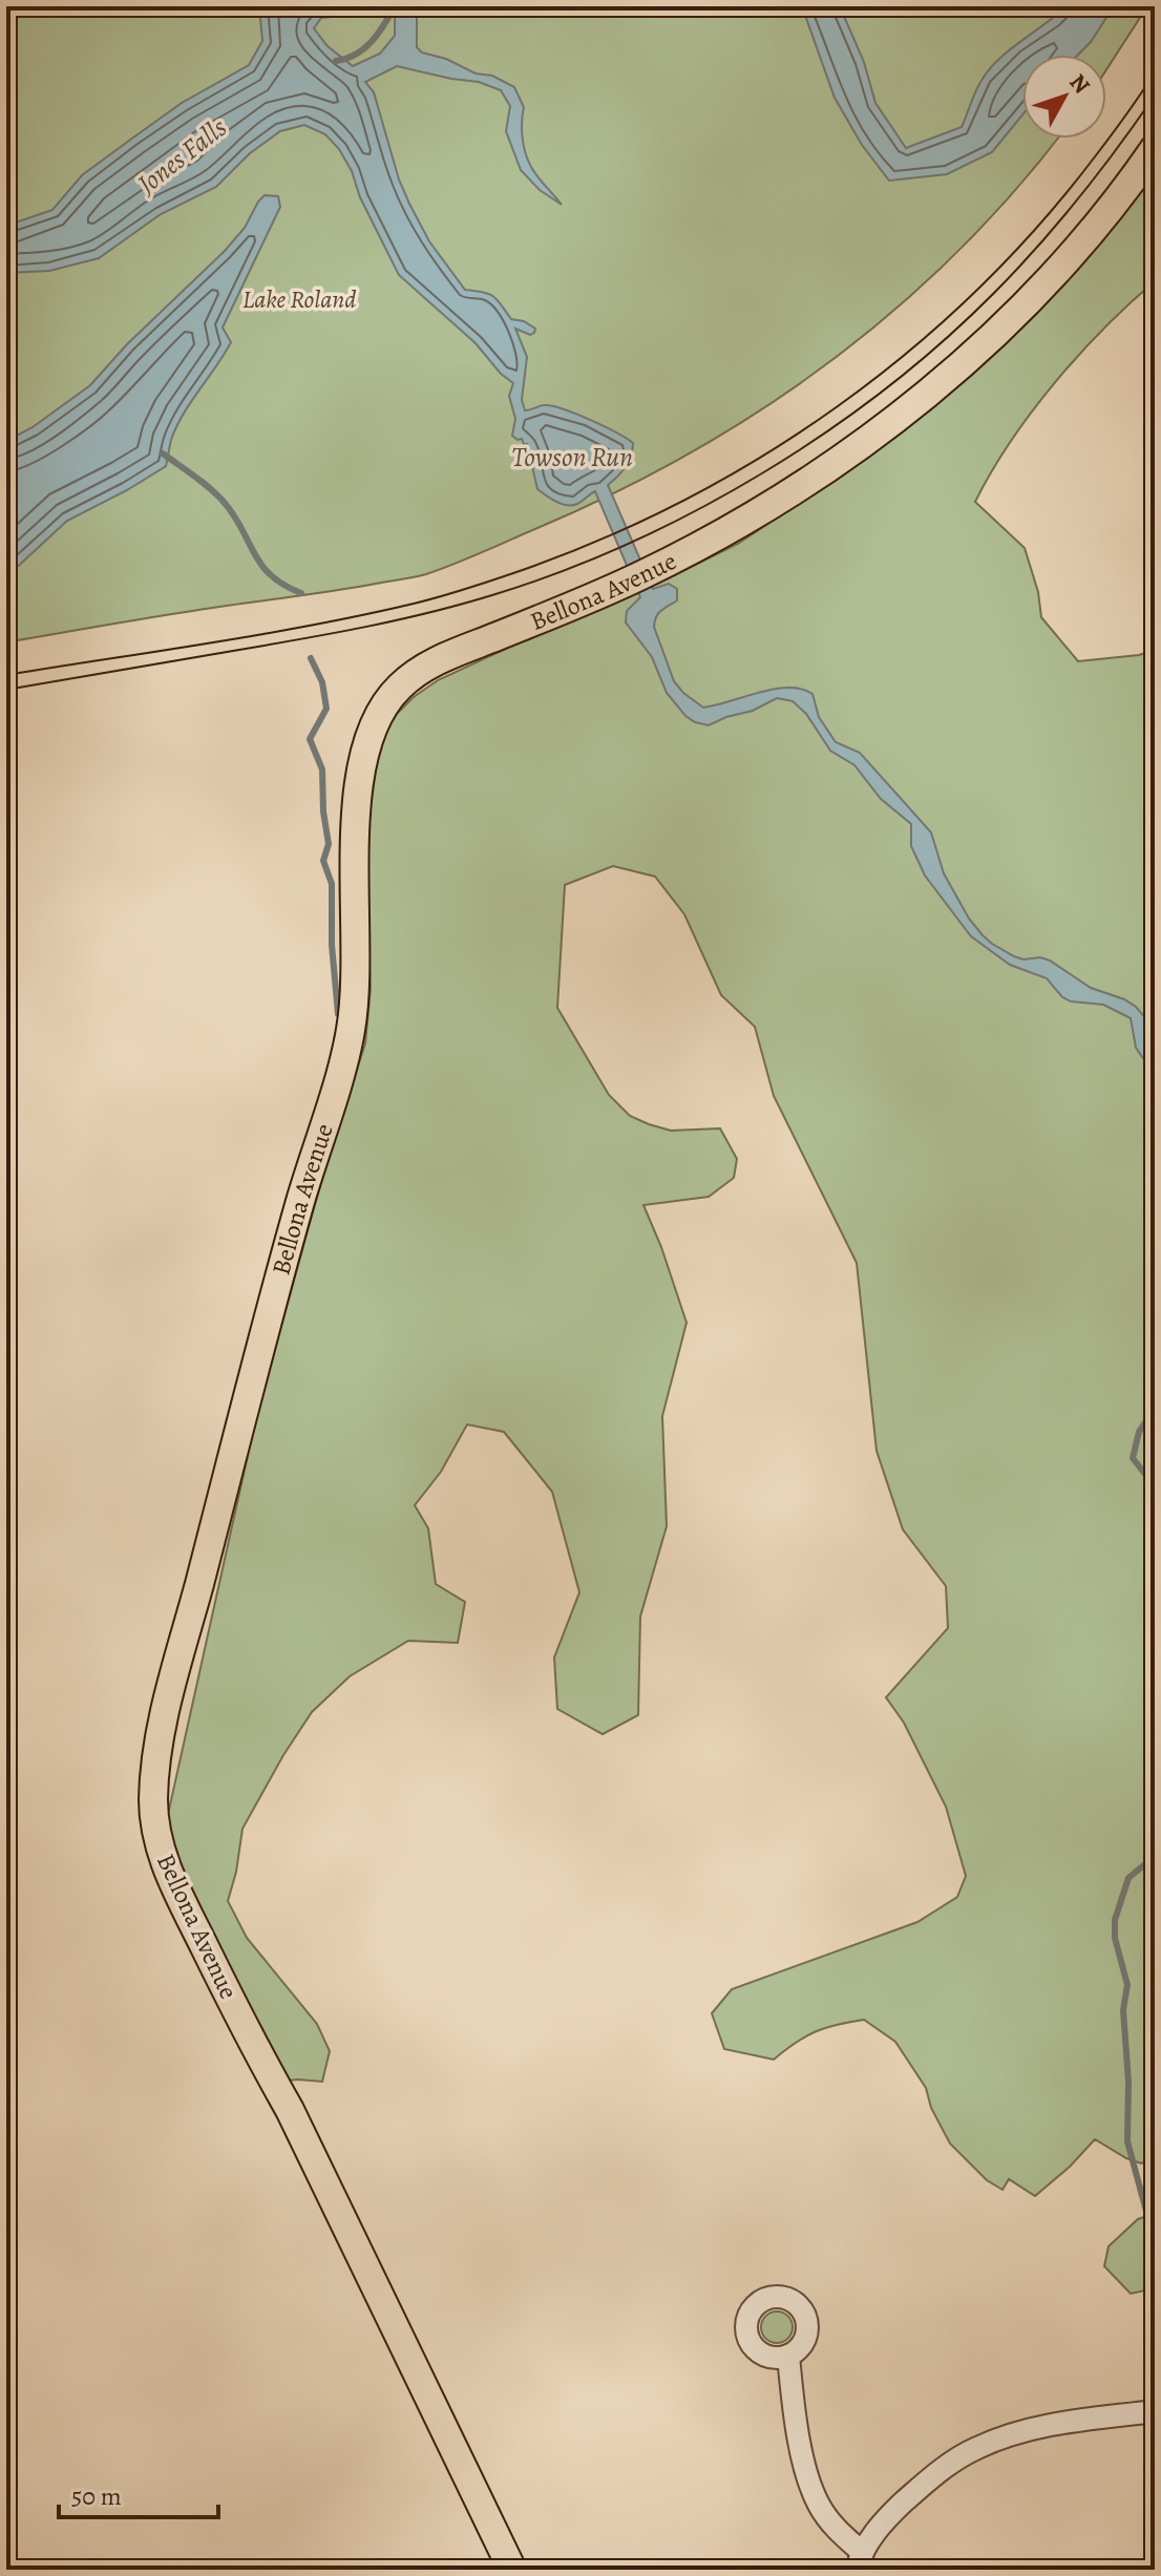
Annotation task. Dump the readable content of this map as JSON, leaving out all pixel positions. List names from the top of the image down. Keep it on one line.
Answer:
{"streets":{"main road":["Bellona Avenue"]},"water":["Jones Falls","Towson Run"],"parks":["Lake Roland"],"scale_bar":"50 m","north":"top right"}
